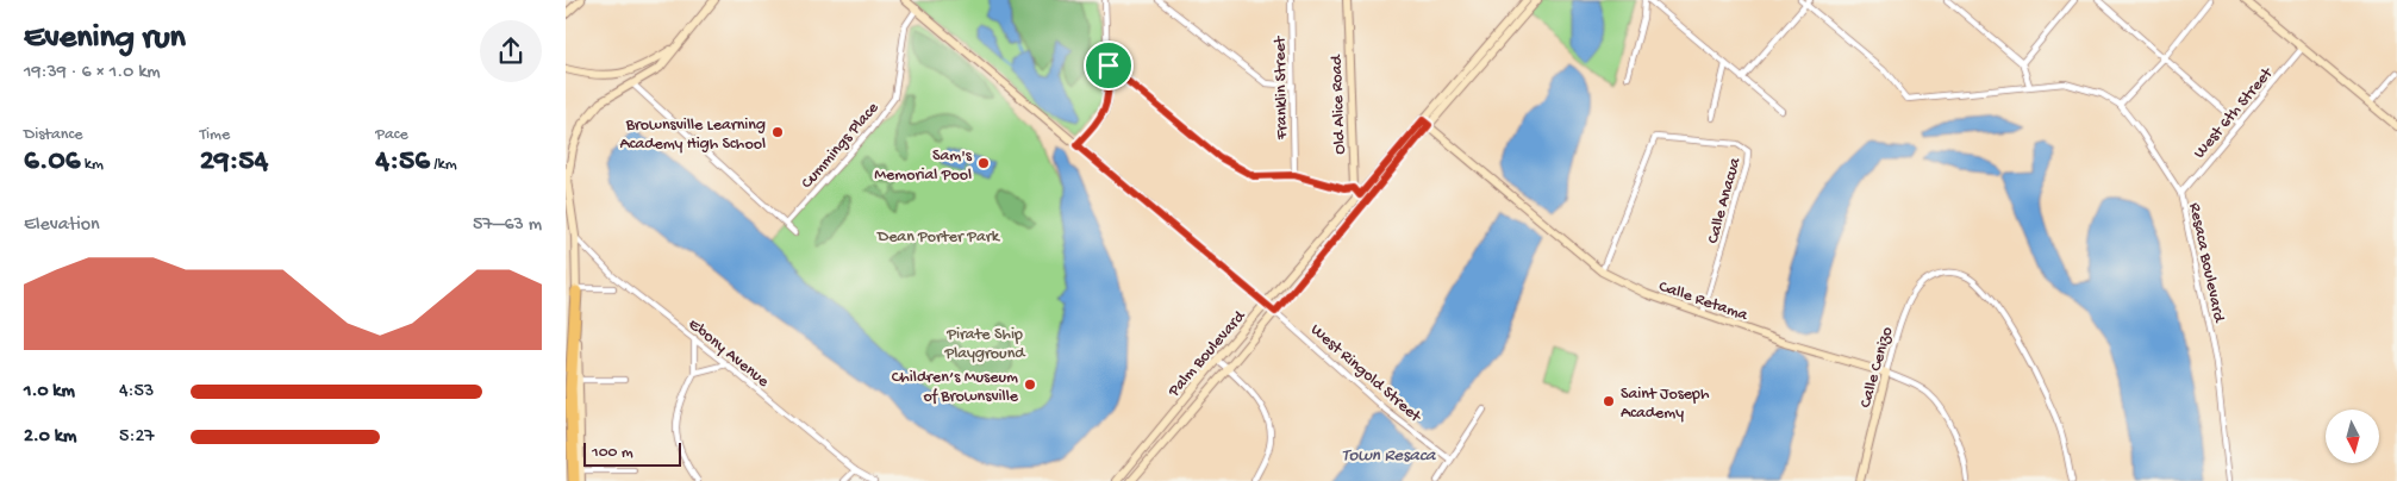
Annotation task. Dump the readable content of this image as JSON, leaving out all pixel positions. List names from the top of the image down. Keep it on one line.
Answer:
{"streets":{"main road":["Old Alice Road","Calle Retama","Palm Boulevard","Calle Cenizo","West Ringold Street"],"street":["Franklin Street","West 6th Street","Cummings Place","Calle Anacua","Resaca Boulevard","Ebony Avenue"]},"crossings":[["West 6th Street","Resaca Boulevard"],["Cummings Place","West Ringold Street"],["Calle Anacua","Calle Retama"],["Calle Retama","Palm Boulevard"],["Calle Retama","Calle Cenizo"],["Palm Boulevard","West Ringold Street"]],"water":["Town Resaca"],"parks":["Dean Porter Park","Pirate Ship Playground"],"places":["Brownsville Learning Academy High School","Sam's Memorial Pool","Children’s Museum of Brownsville","Saint Joseph Academy"],"scale_bar":"100 m","north":"bottom","page":{"heading":["Evening run","19:39 · 6 × 1.0 km"],"stats":[["Distance","6.06 km"],["Time","29:54"],["Pace","4:56 /km"]],"chart":["Elevation","57–63 m"],"list":[{"name":"1.0 km","note":"4:53"},{"name":"2.0 km","note":"5:27"}],"scale":"100 m"}}
